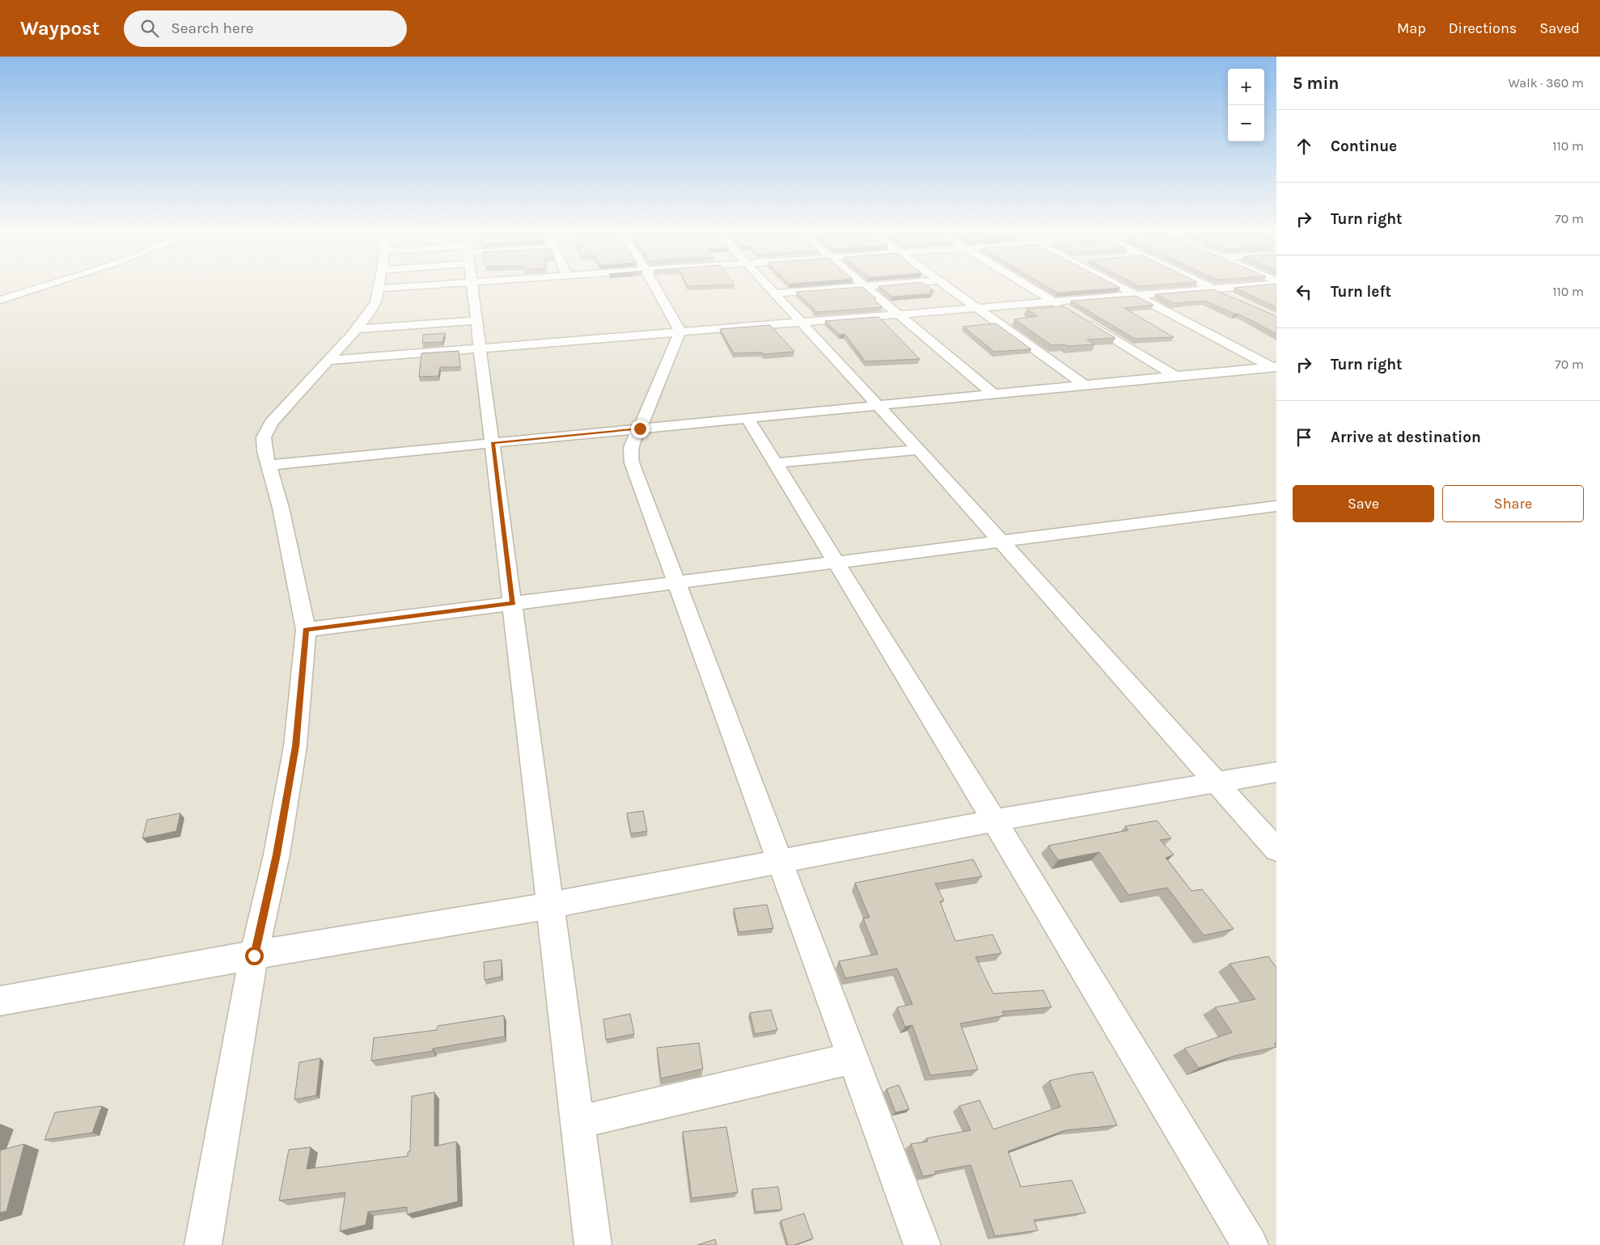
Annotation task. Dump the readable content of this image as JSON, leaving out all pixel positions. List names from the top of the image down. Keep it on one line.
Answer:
{"page":{"header":"Waypost","search":"Search here","nav":["Map","Directions","Saved"],"heading":["5 min","Walk · 360 m"],"map_buttons":["+","−"],"list":[["Continue","110 m"],["Turn right","70 m"],["Turn left","110 m"],["Turn right","70 m"],"Arrive at destination"],"buttons":["Save","Share"]}}
